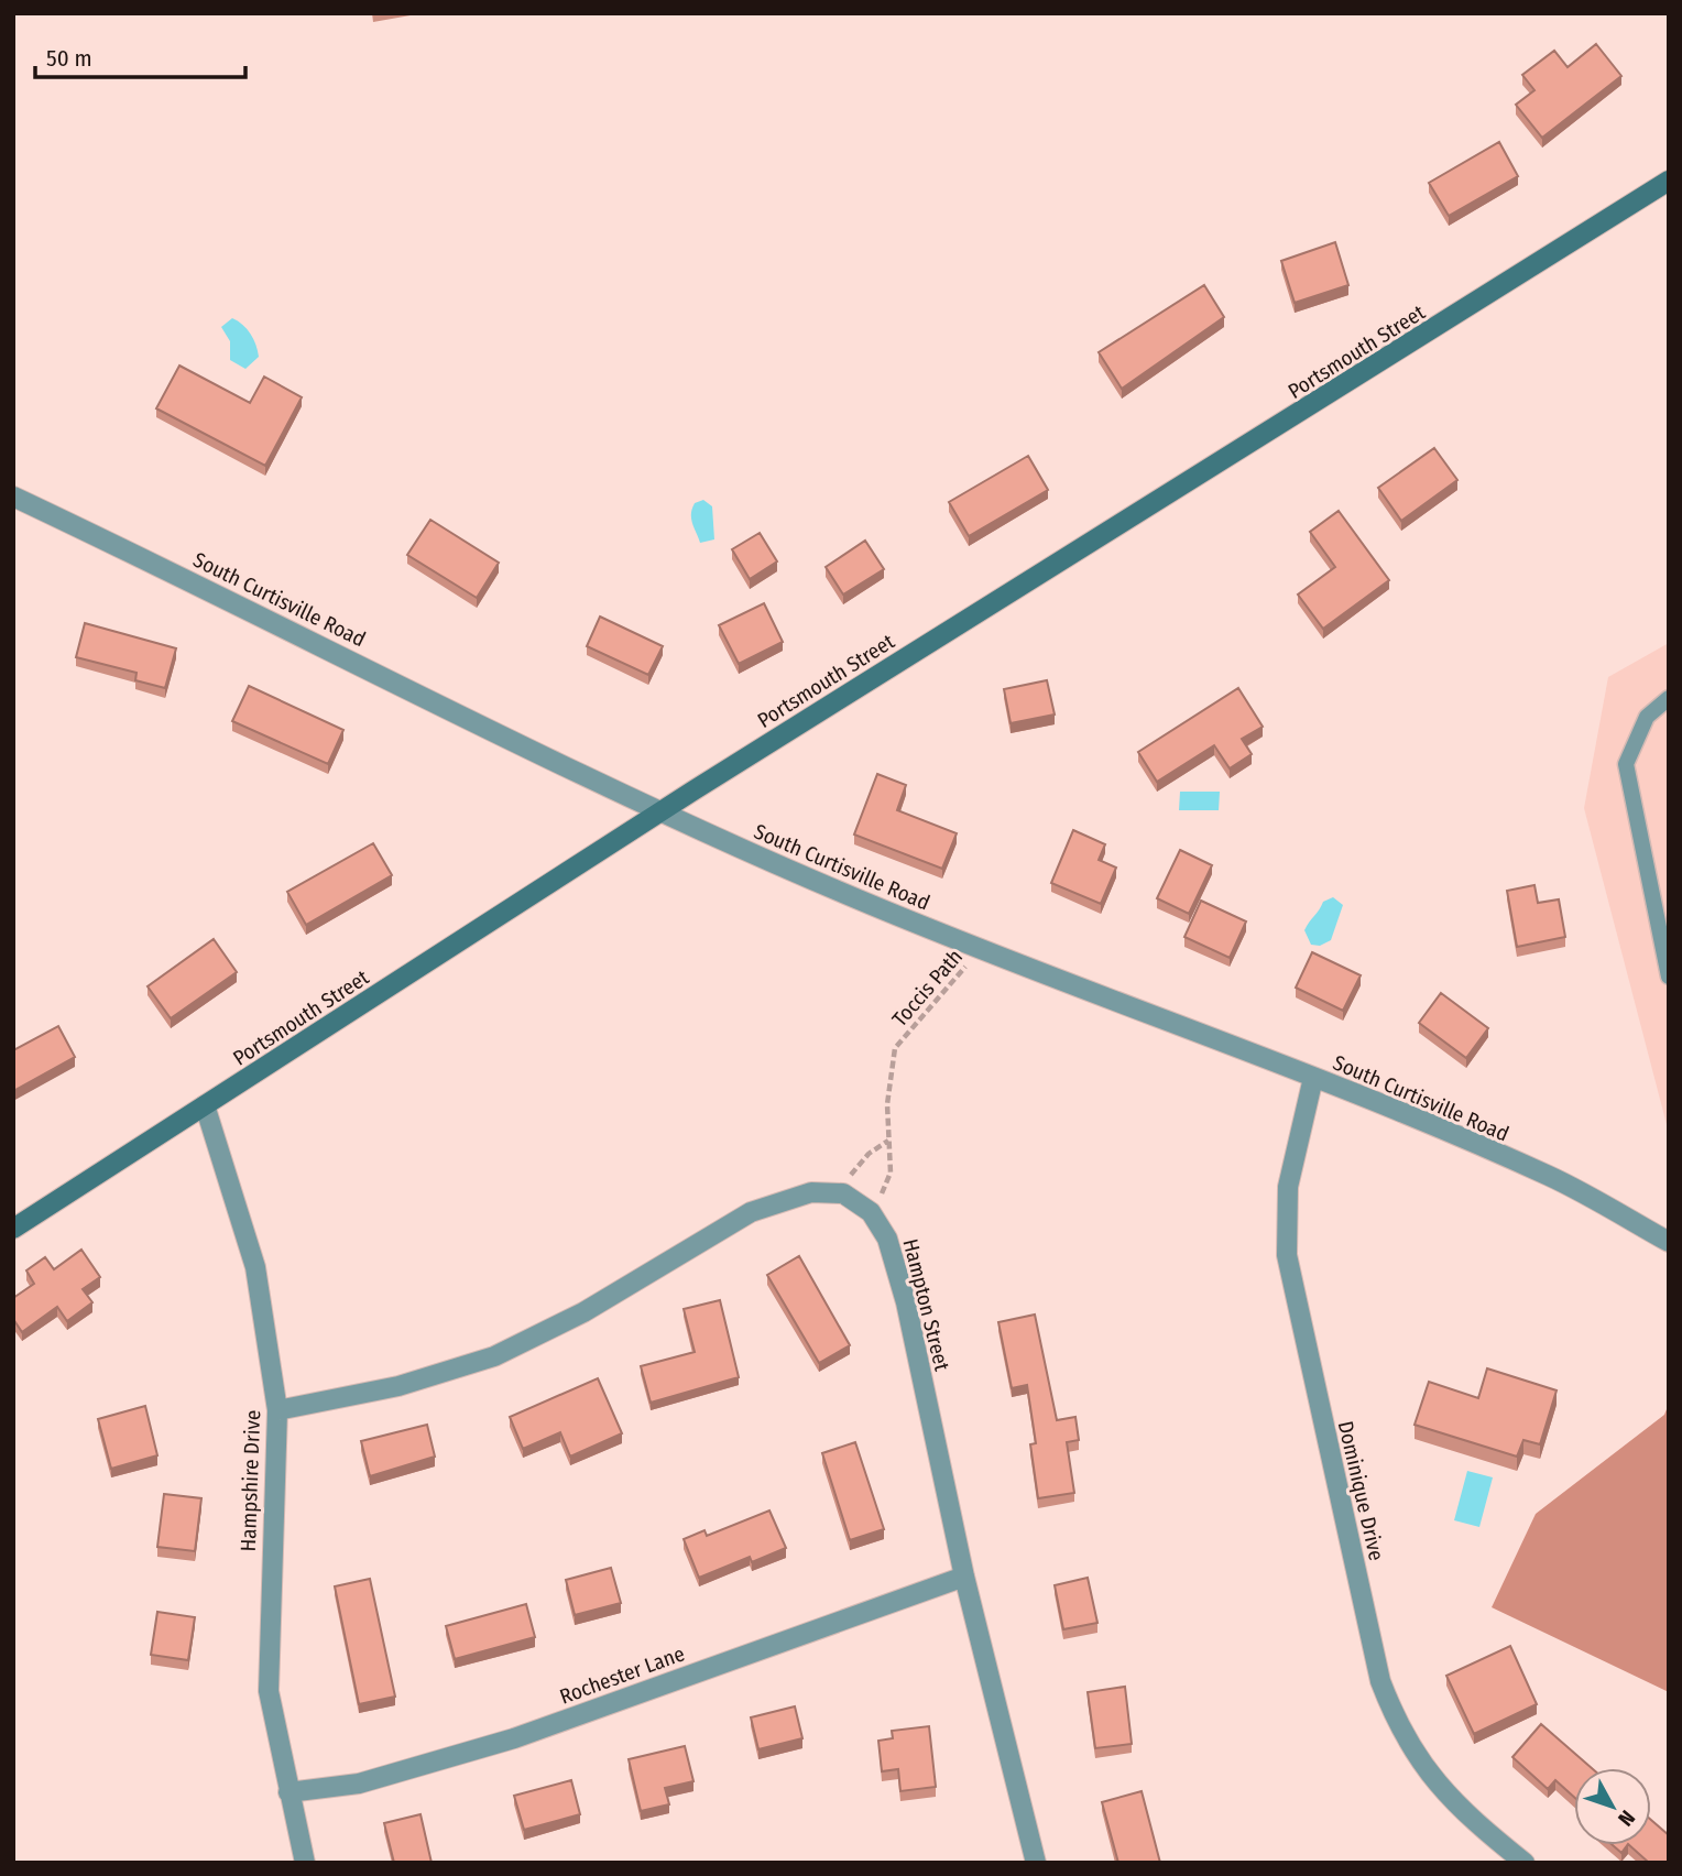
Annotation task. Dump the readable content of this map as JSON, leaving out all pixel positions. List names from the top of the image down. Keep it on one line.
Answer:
{"streets":{"street":["Portsmouth Street","South Curtisville Road","Hampton Street","Hampshire Drive","Dominique Drive","Rochester Lane"],"path":["Toccis Path"]},"crossings":[["Portsmouth Street","South Curtisville Road"],["Portsmouth Street","Hampshire Drive"],["South Curtisville Road","Toccis Path"],["South Curtisville Road","Dominique Drive"],["Toccis Path","Hampton Street"],["Hampton Street","Rochester Lane"],["Hampshire Drive","Rochester Lane"]],"scale_bar":"50 m","north":"bottom right"}
